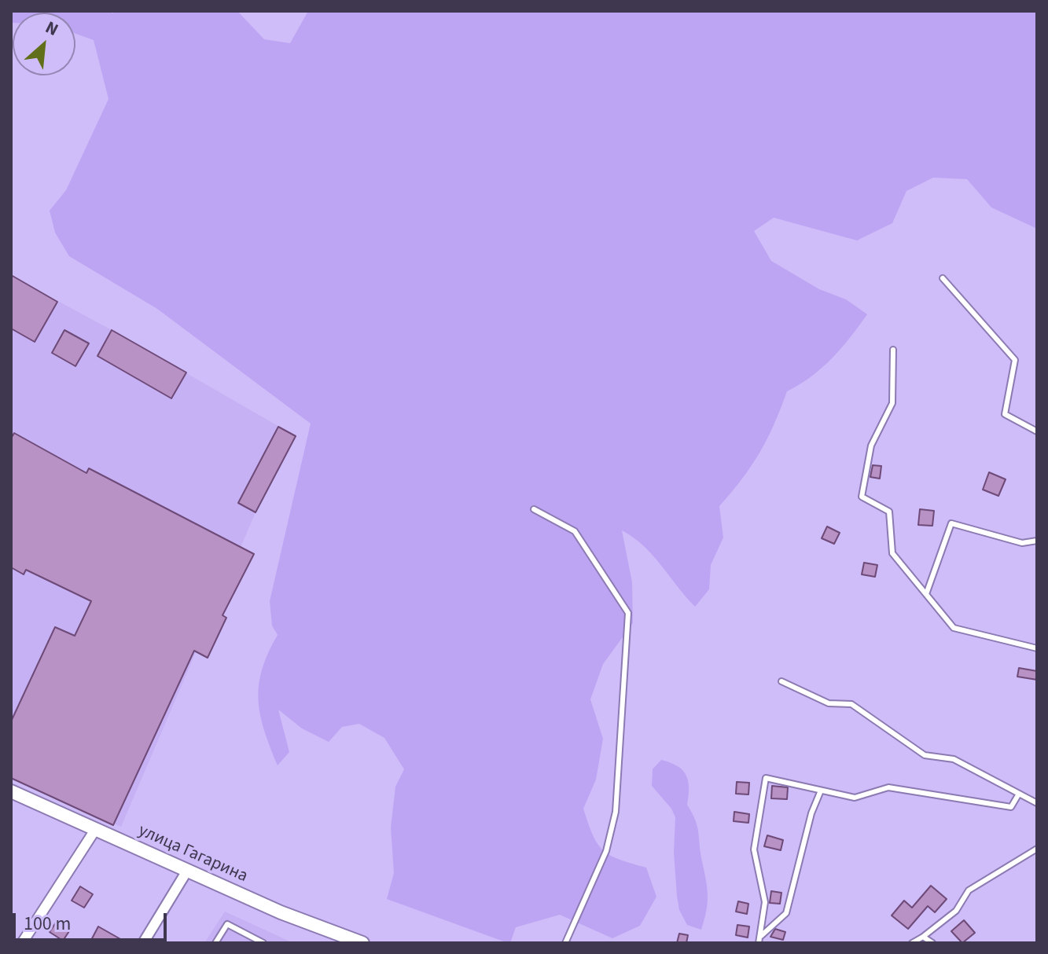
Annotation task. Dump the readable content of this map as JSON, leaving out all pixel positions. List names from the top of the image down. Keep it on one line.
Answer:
{"streets":{"street":["улица Гагарина"]},"scale_bar":"100 m","north":"top right"}
